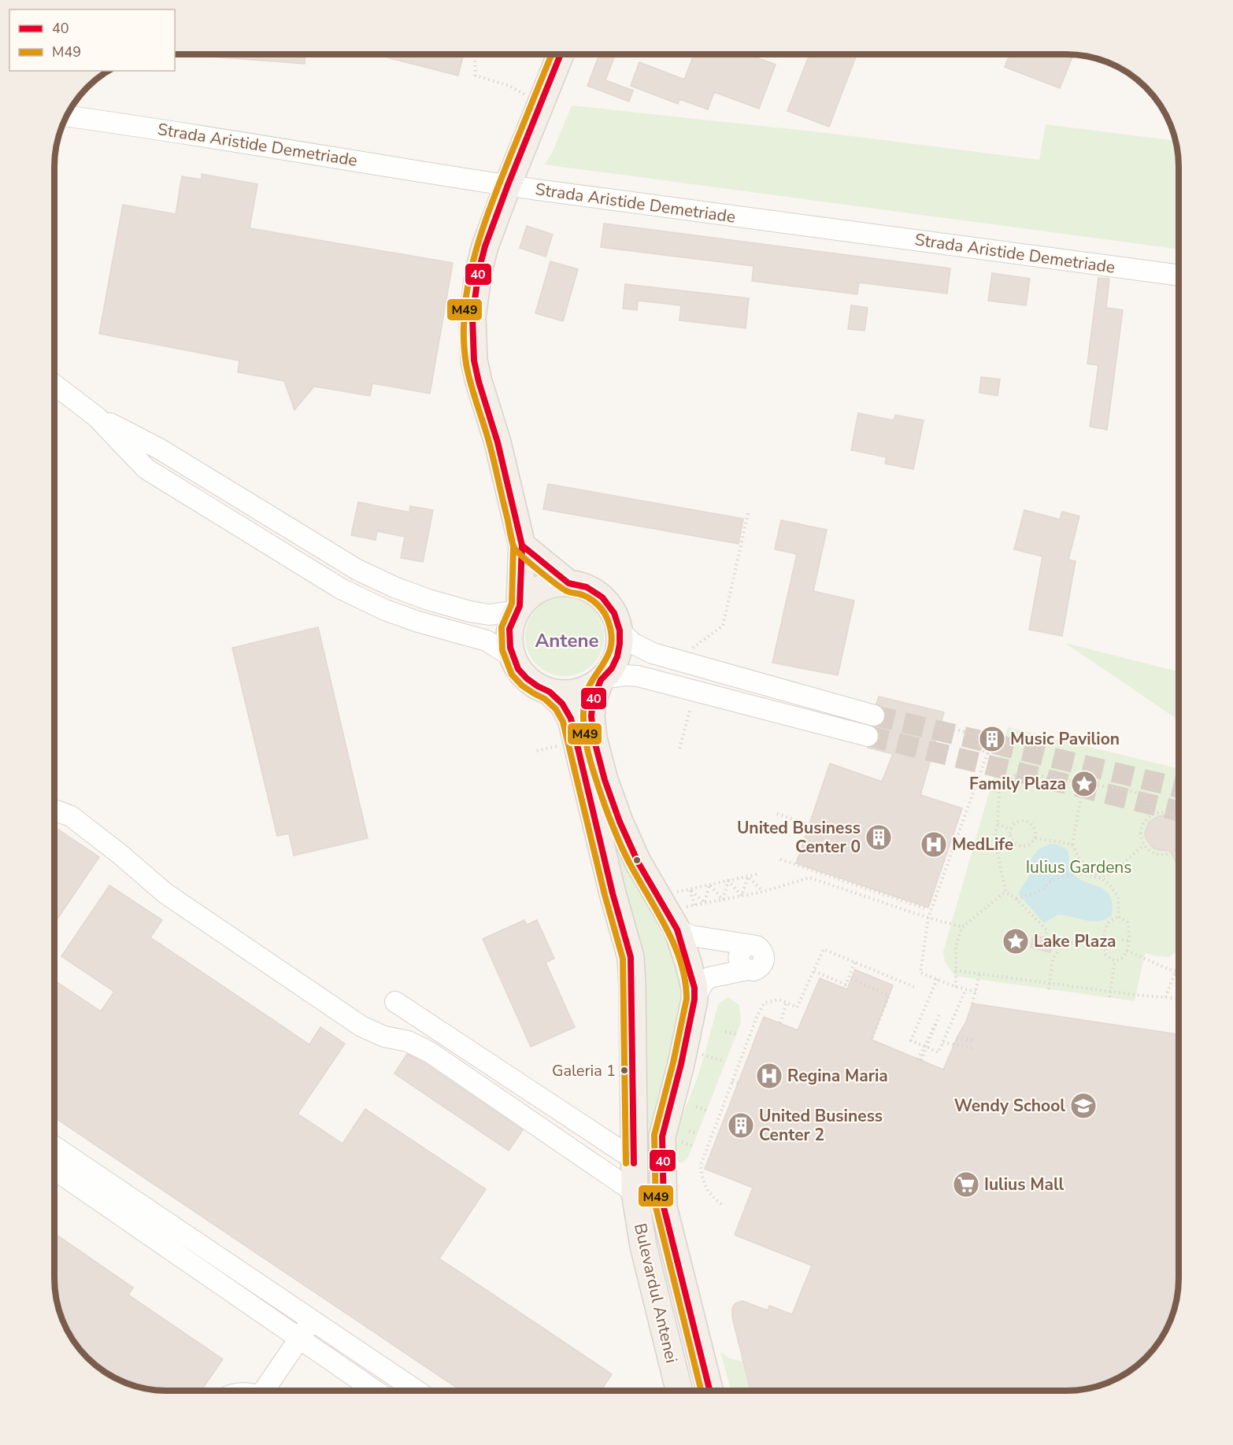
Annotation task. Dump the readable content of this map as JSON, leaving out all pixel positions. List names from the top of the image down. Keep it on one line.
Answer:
{"streets":{"main road":["Bulevardul Antenei"],"street":["Strada Aristide Demetriade"]},"districts":["Antene"],"parks":["Iulius Gardens"],"places":{"building":["Music Pavilion","United Business Center 0","United Business Center 2"],"place":["Family Plaza","Lake Plaza"],"hospital":["MedLife","Regina Maria"],"other":["Galeria 1"],"school or university":["Wendy School"],"supermarket":["Iulius Mall"]},"lines":["transit line 40","transit line M49"],"legend":["40","M49"]}
